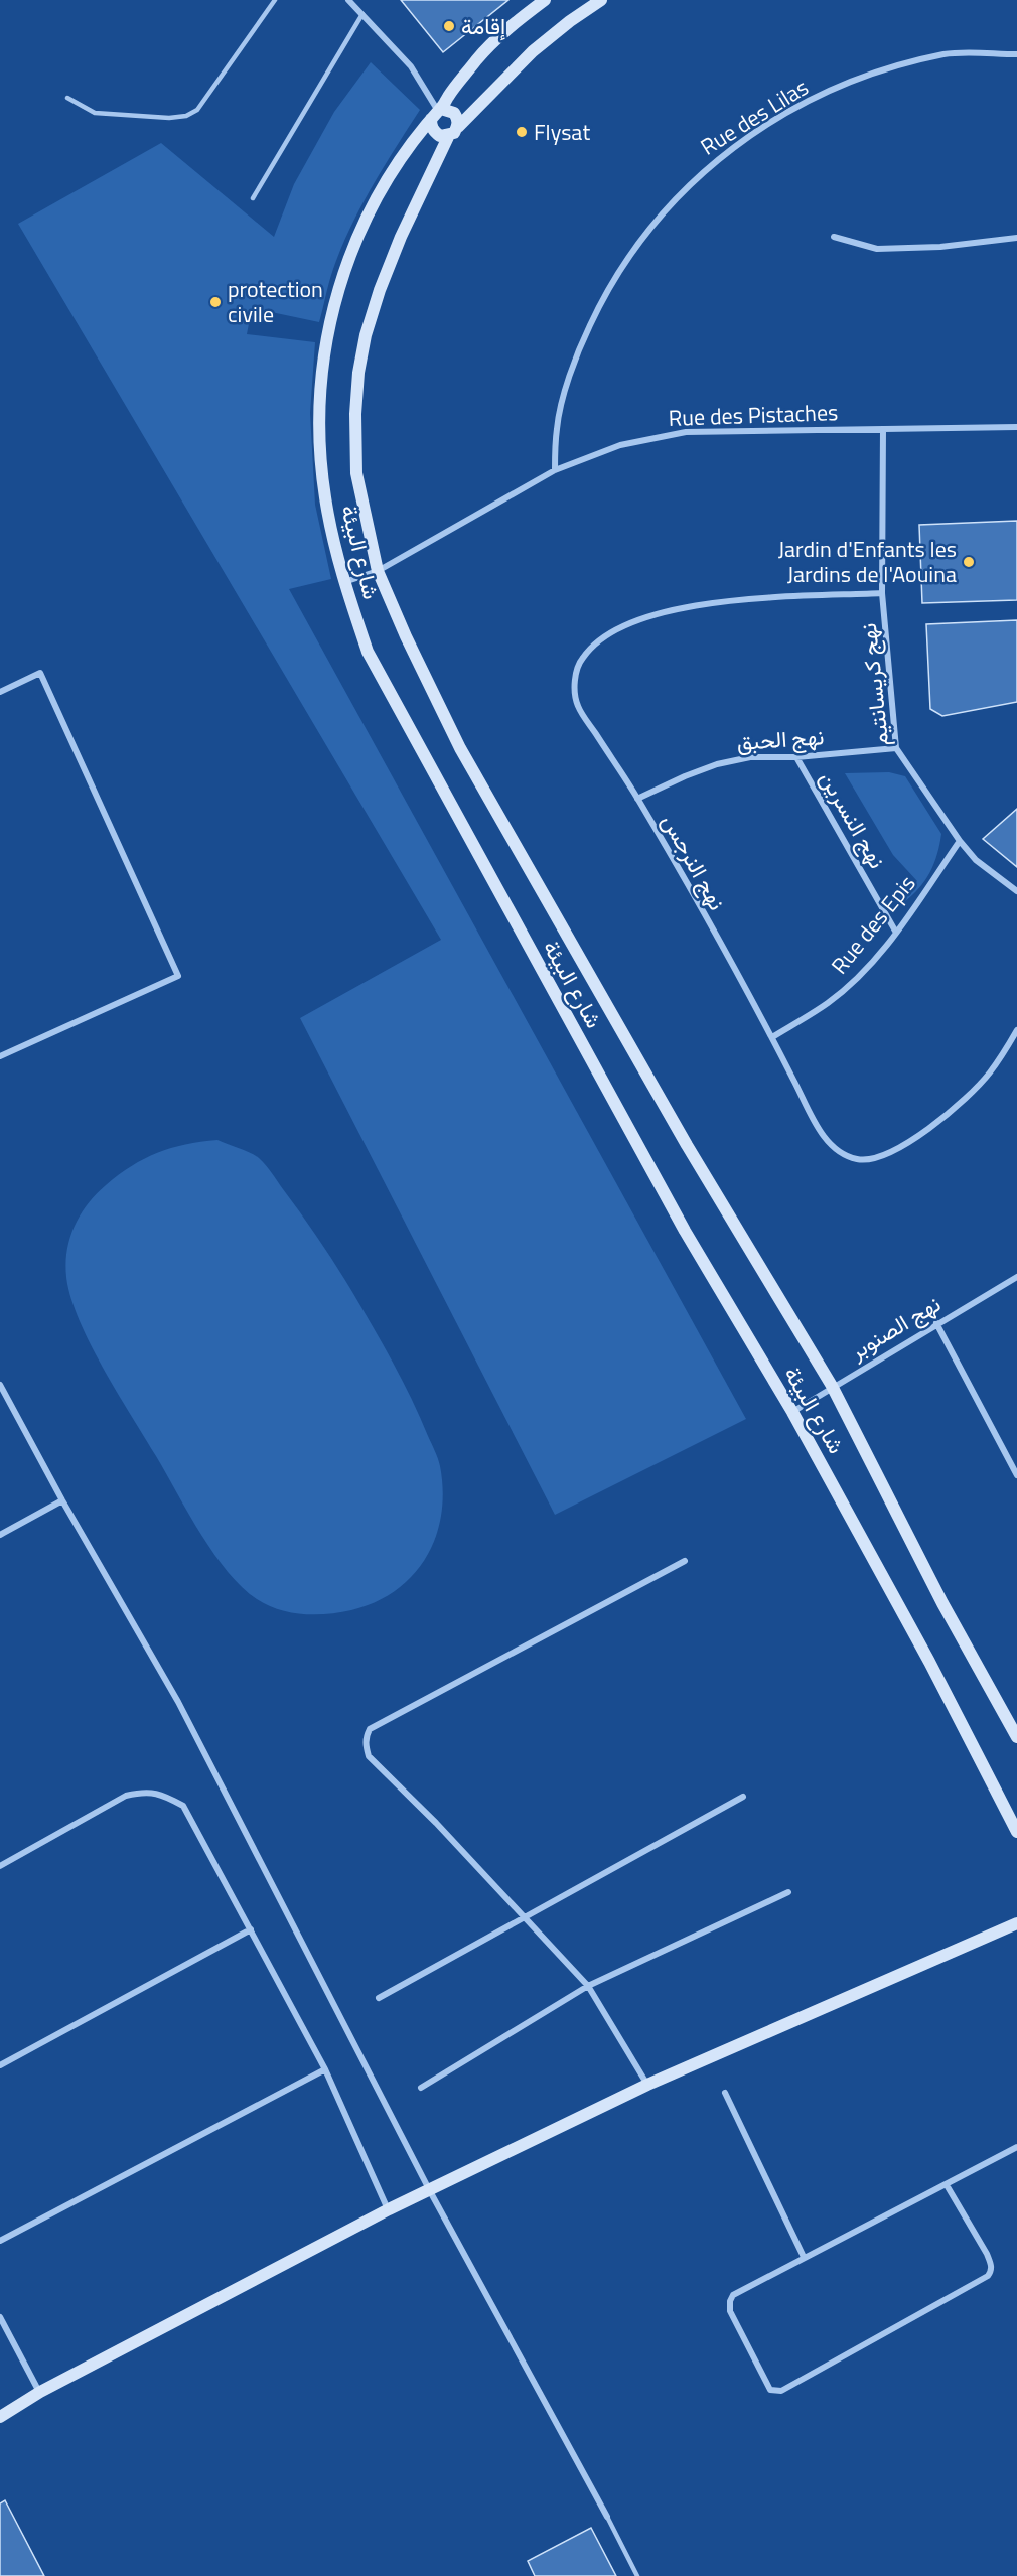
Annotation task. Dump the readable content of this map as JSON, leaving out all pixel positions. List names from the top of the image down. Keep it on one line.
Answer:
{"streets":{"street":["Rue des Lilas","Rue des Pistaches","شارع البيئة","نهج كريسانتيم","نهج الحبق","نهج النسرين","نهج النرجس","Rue des Epis","نهج الصنوبر"]},"crossings":[["Rue des Lilas","Rue des Pistaches"],["Rue des Pistaches","شارع البيئة"],["Rue des Pistaches","نهج كريسانتيم"],["شارع البيئة","نهج الصنوبر"],["نهج كريسانتيم","نهج الحبق"],["نهج كريسانتيم","نهج النرجس"],["نهج كريسانتيم","Rue des Epis"],["نهج الحبق","نهج النسرين"],["نهج الحبق","نهج النرجس"],["نهج النسرين","Rue des Epis"],["نهج النرجس","Rue des Epis"]],"places":["إقامة","Flysat","protection civile","Jardin d'Enfants les Jardins de l'Aouina"]}
